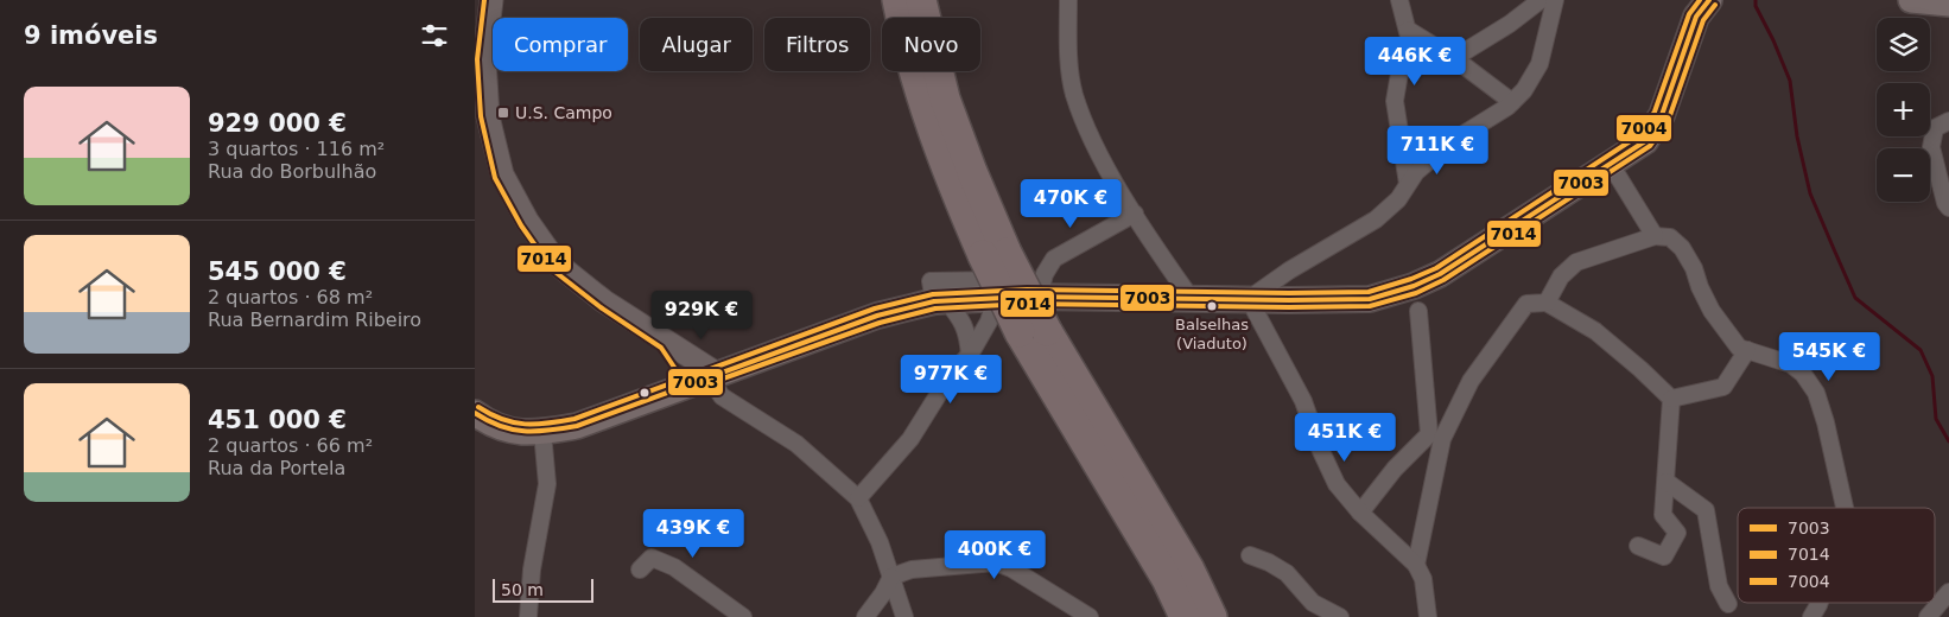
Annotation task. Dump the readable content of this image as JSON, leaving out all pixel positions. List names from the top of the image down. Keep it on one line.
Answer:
{"places":{"transit":["U.S. Campo"],"other":["Balselhas (Viaduto)"]},"lines":["transit line 7003","transit line 7014","transit line 7004"],"legend":["7003","7014","7004"],"scale_bar":"50 m","page":{"heading":"9 imóveis","map_buttons":["+","−"],"chip":["Comprar","Alugar","Filtros","Novo"],"price":["446K €","711K €","470K €","929K €","545K €","977K €","451K €","439K €","400K €"],"list":[{"name":"929 000 €","note":"3 quartos · 116 m² · Rua do Borbulhão"},{"name":"545 000 €","note":"2 quartos · 68 m² · Rua Bernardim Ribeiro"},{"name":"451 000 €","note":"2 quartos · 66 m² · Rua da Portela"}],"scale":"50 m"}}
